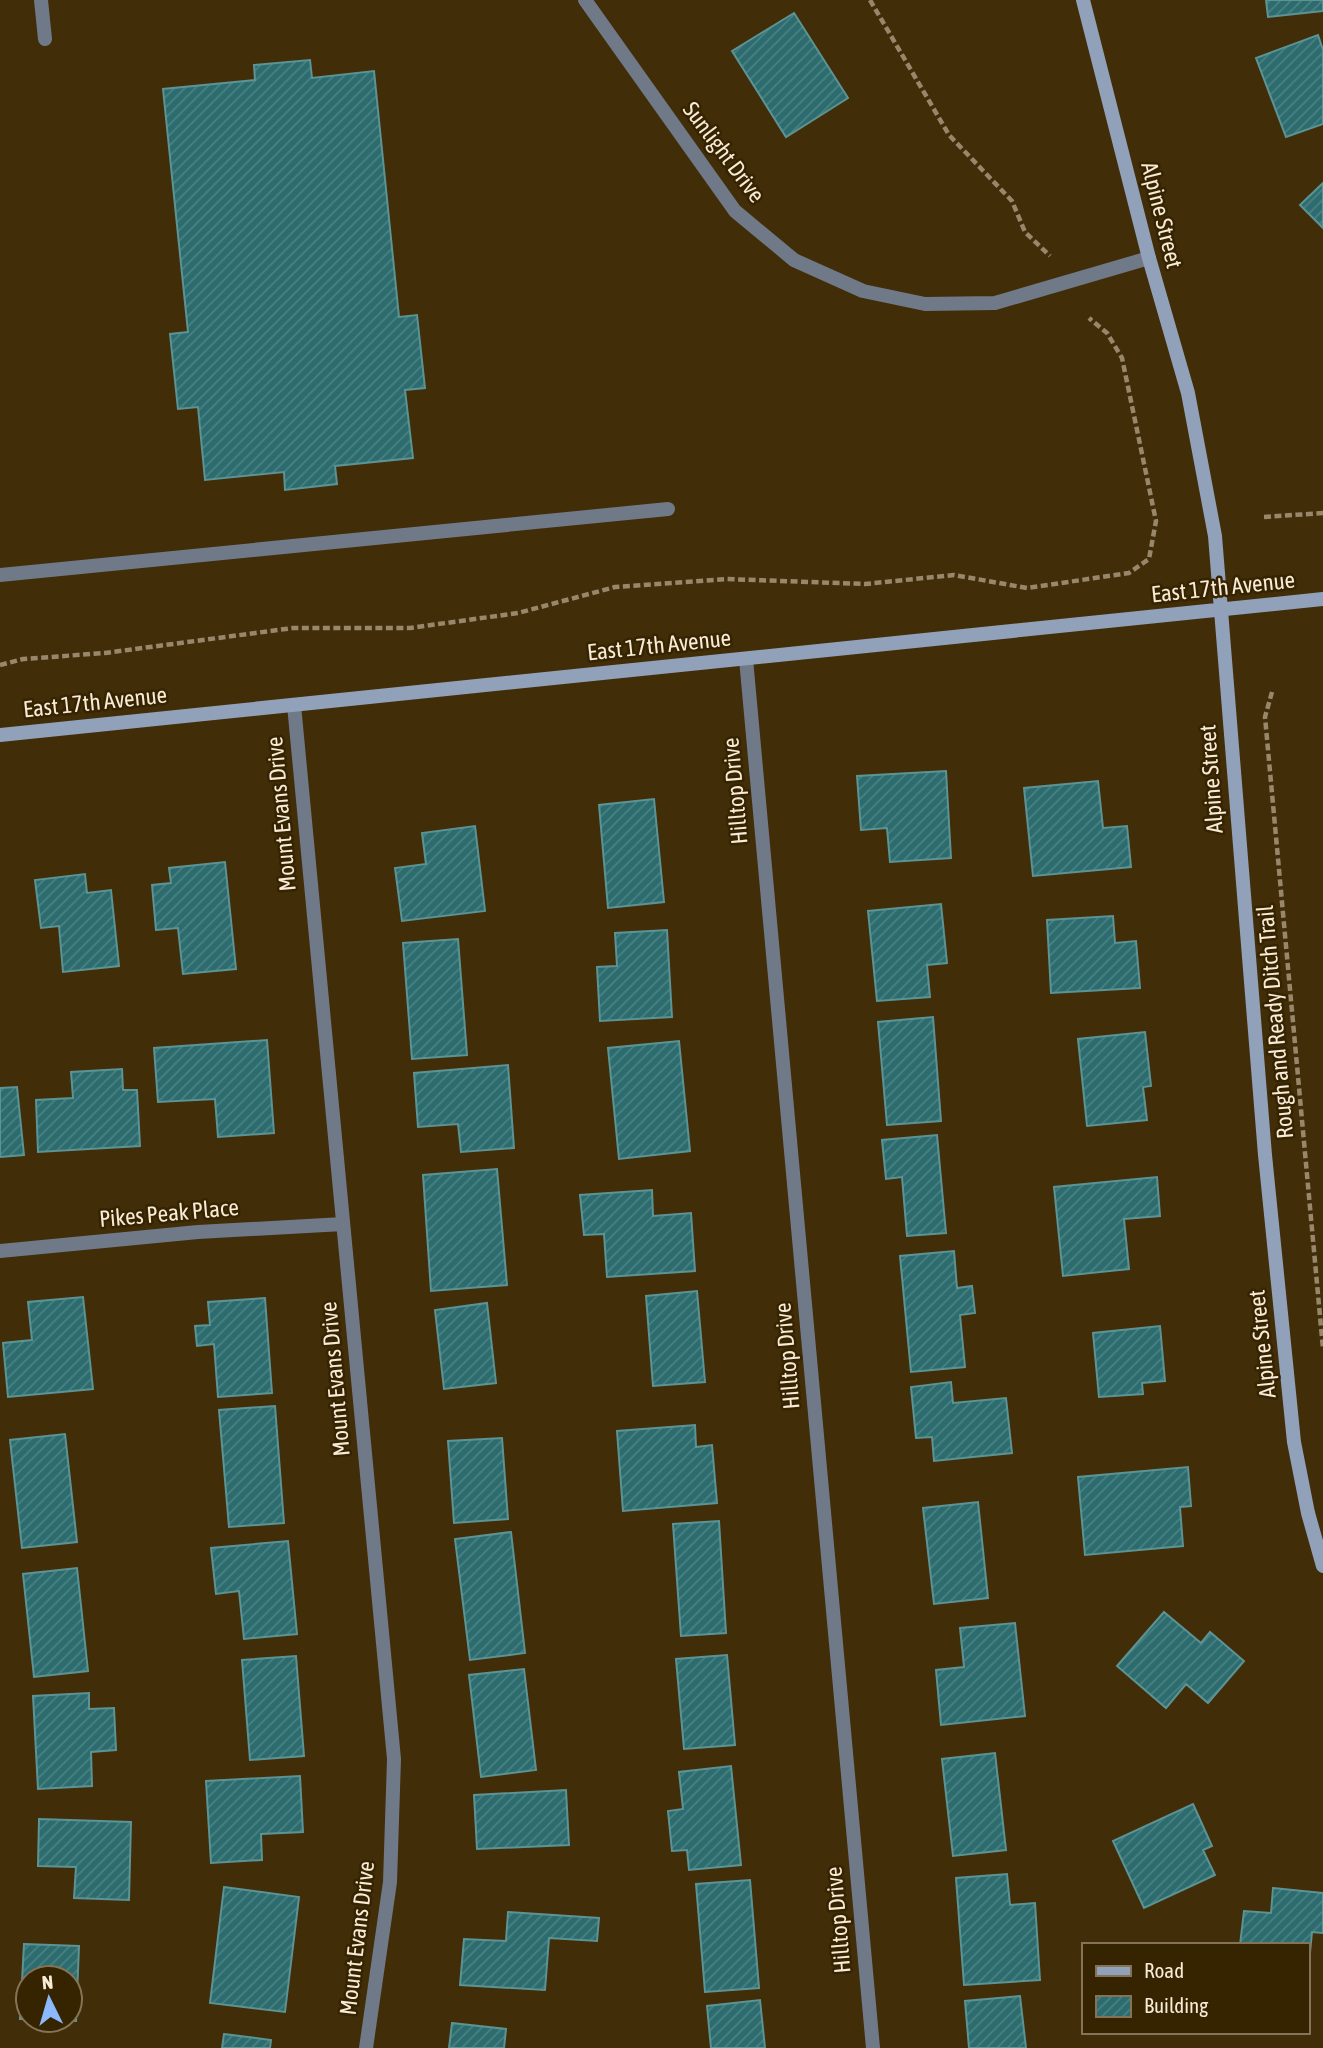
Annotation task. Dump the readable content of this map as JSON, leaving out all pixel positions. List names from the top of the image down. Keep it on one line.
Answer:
{"streets":{"street":["Sunlight Drive","Alpine Street","East 17th Avenue","Hilltop Drive","Mount Evans Drive","Pikes Peak Place"],"path":["Rough and Ready Ditch Trail"]},"crossings":[["Sunlight Drive","Alpine Street"],["Alpine Street","East 17th Avenue"],["East 17th Avenue","Hilltop Drive"],["East 17th Avenue","Mount Evans Drive"],["Mount Evans Drive","Pikes Peak Place"]],"legend":["Road","Building"],"north":"top"}
